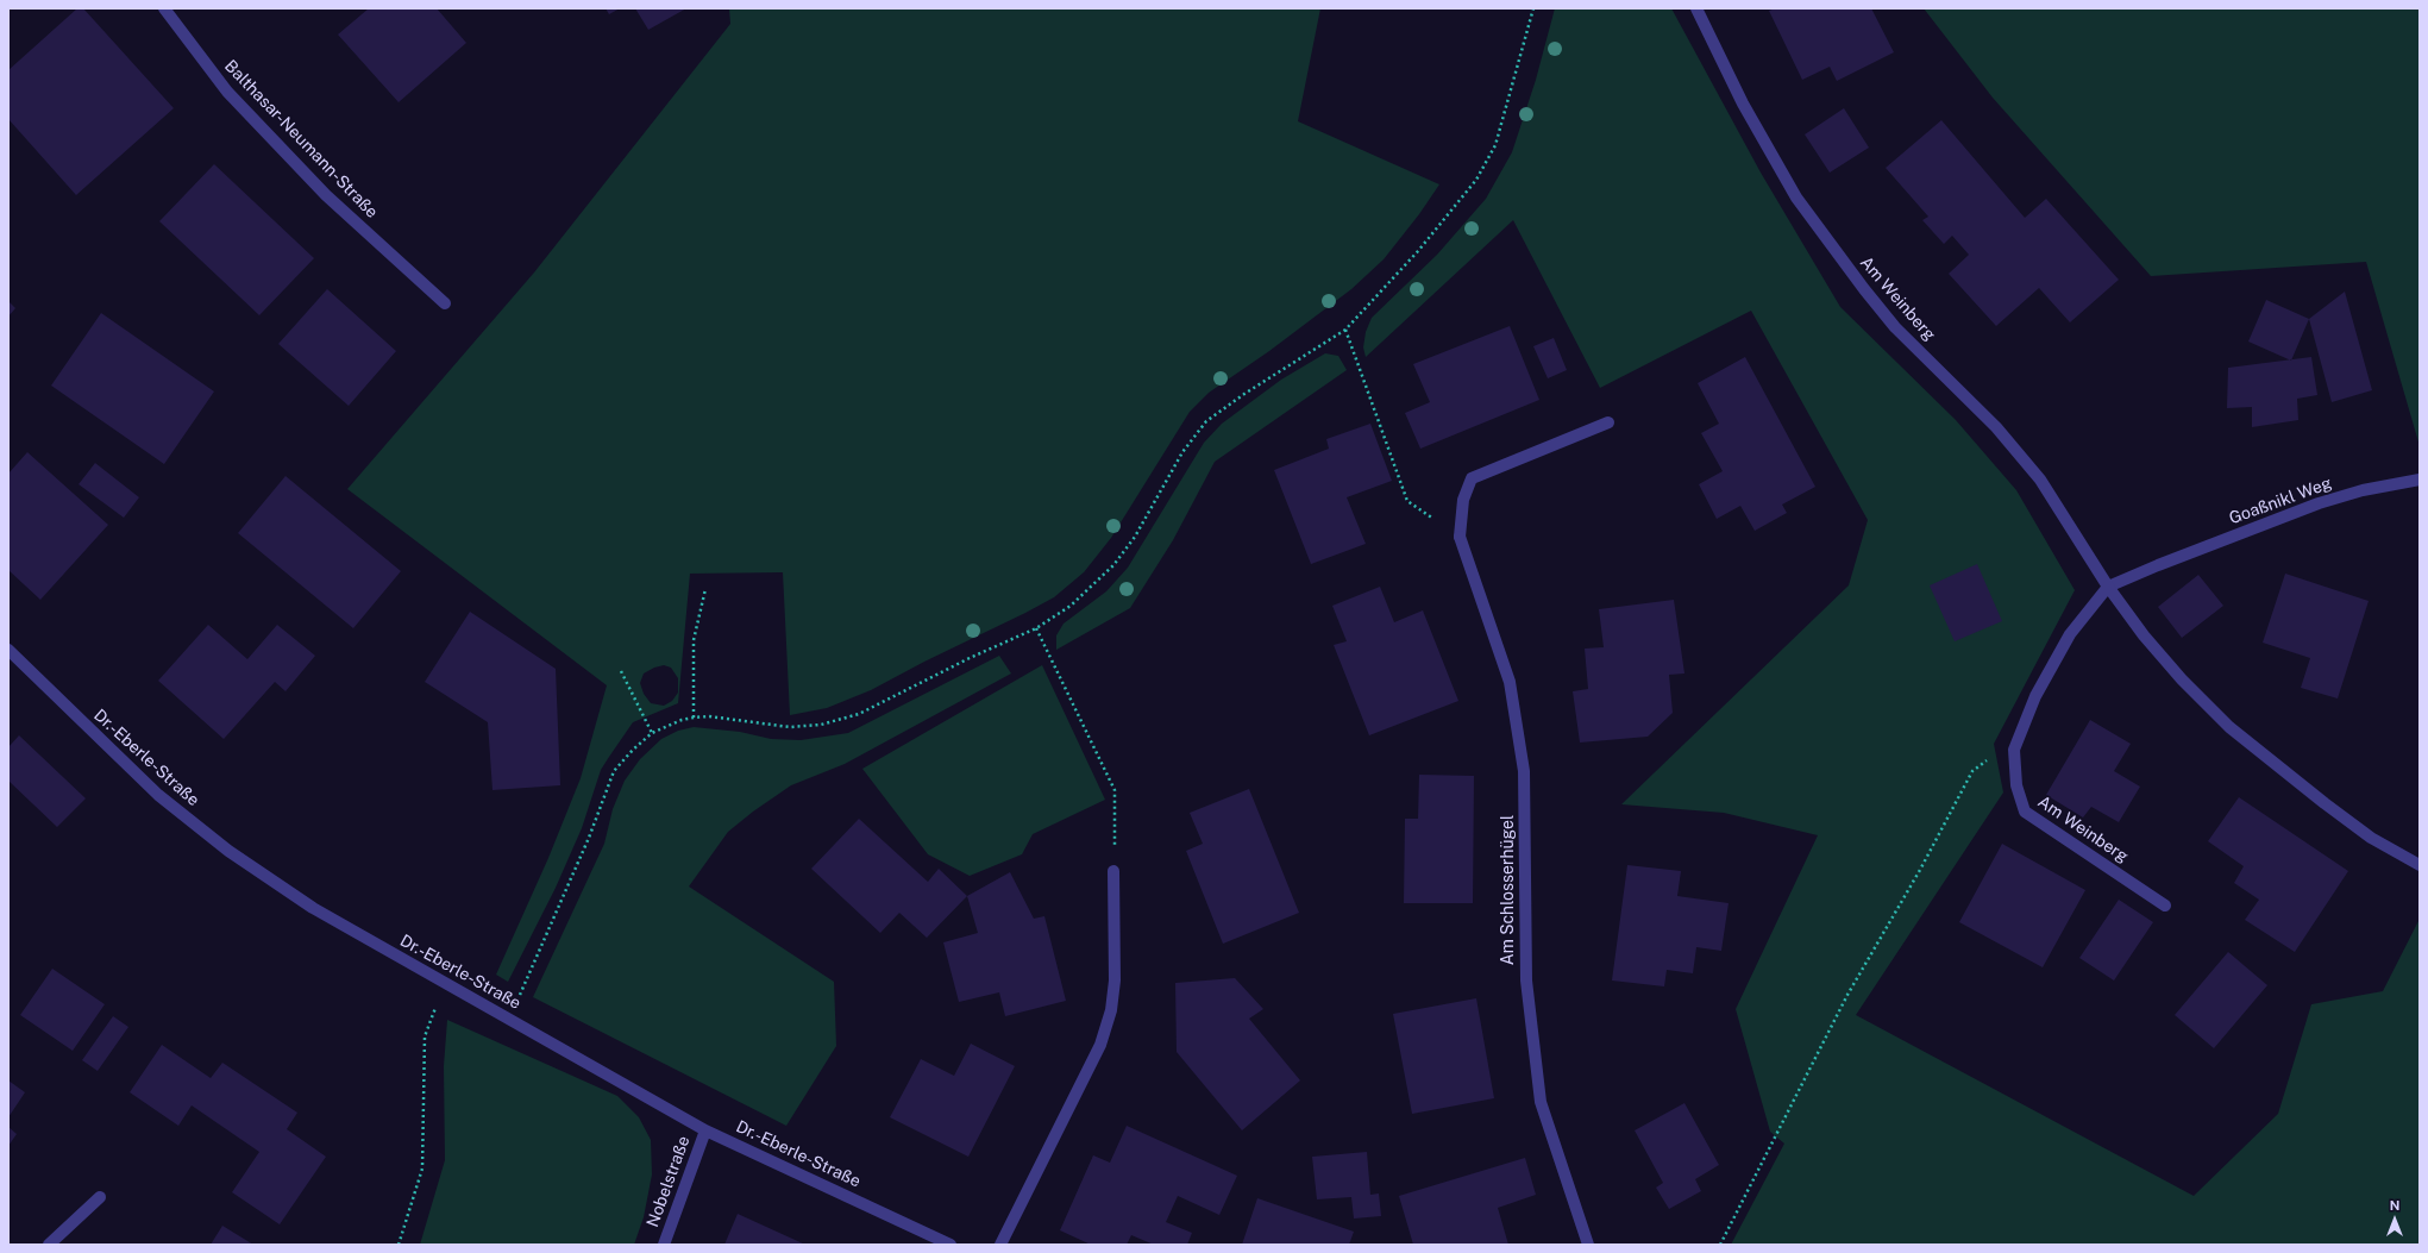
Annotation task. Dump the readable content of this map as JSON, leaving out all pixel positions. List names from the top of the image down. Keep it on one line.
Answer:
{"streets":{"street":["Balthasar-Neumann-Straße","Am Weinberg","Goaßnikl Weg","Dr.-Eberle-Straße","Am Schlosserhügel","Nobelstraße"]},"crossings":[["Am Weinberg","Goaßnikl Weg"],["Dr.-Eberle-Straße","Nobelstraße"]],"north":"top"}
